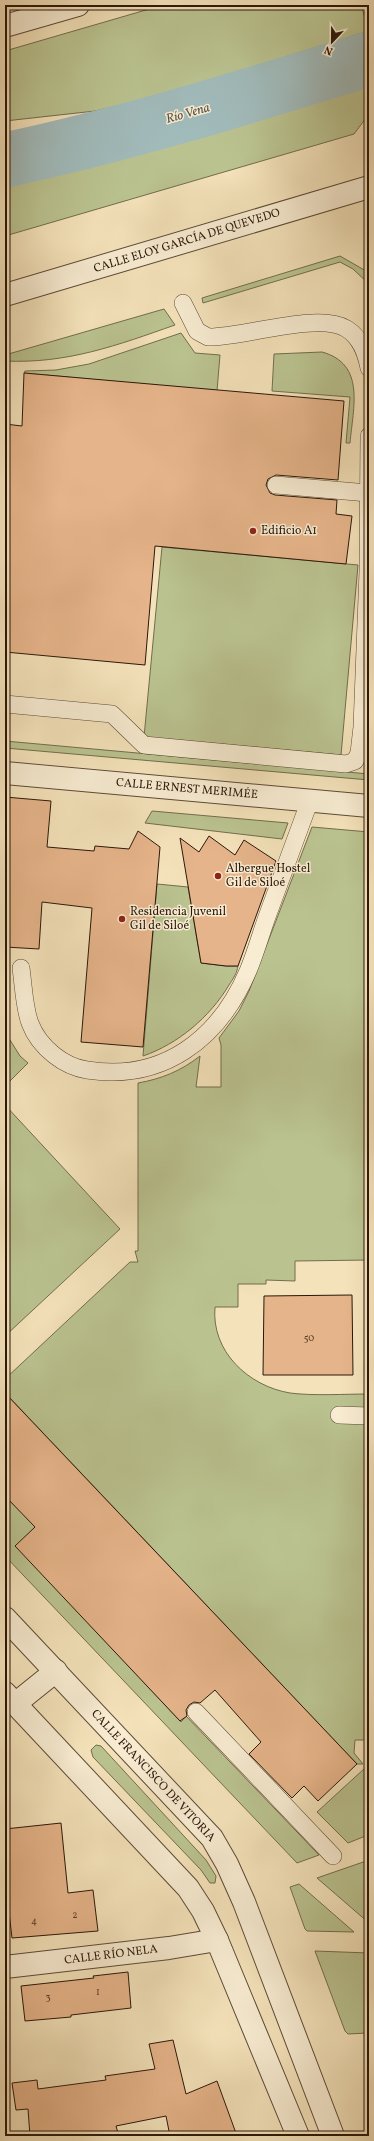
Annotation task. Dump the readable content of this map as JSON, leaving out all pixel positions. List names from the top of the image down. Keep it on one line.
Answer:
{"streets":{"street":["CALLE ELOY GARCÍA DE QUEVEDO","CALLE ERNEST MERIMÉE","CALLE FRANCISCO DE VITORIA","CALLE RÍO NELA"]},"water":["Río Vena"],"places":["Edificio A1","Albergue Hostel Gil de Siloé","Residencia Juvenil Gil de Siloé"],"house_numbers":["50","2","4","1","3"],"north":"bottom"}
